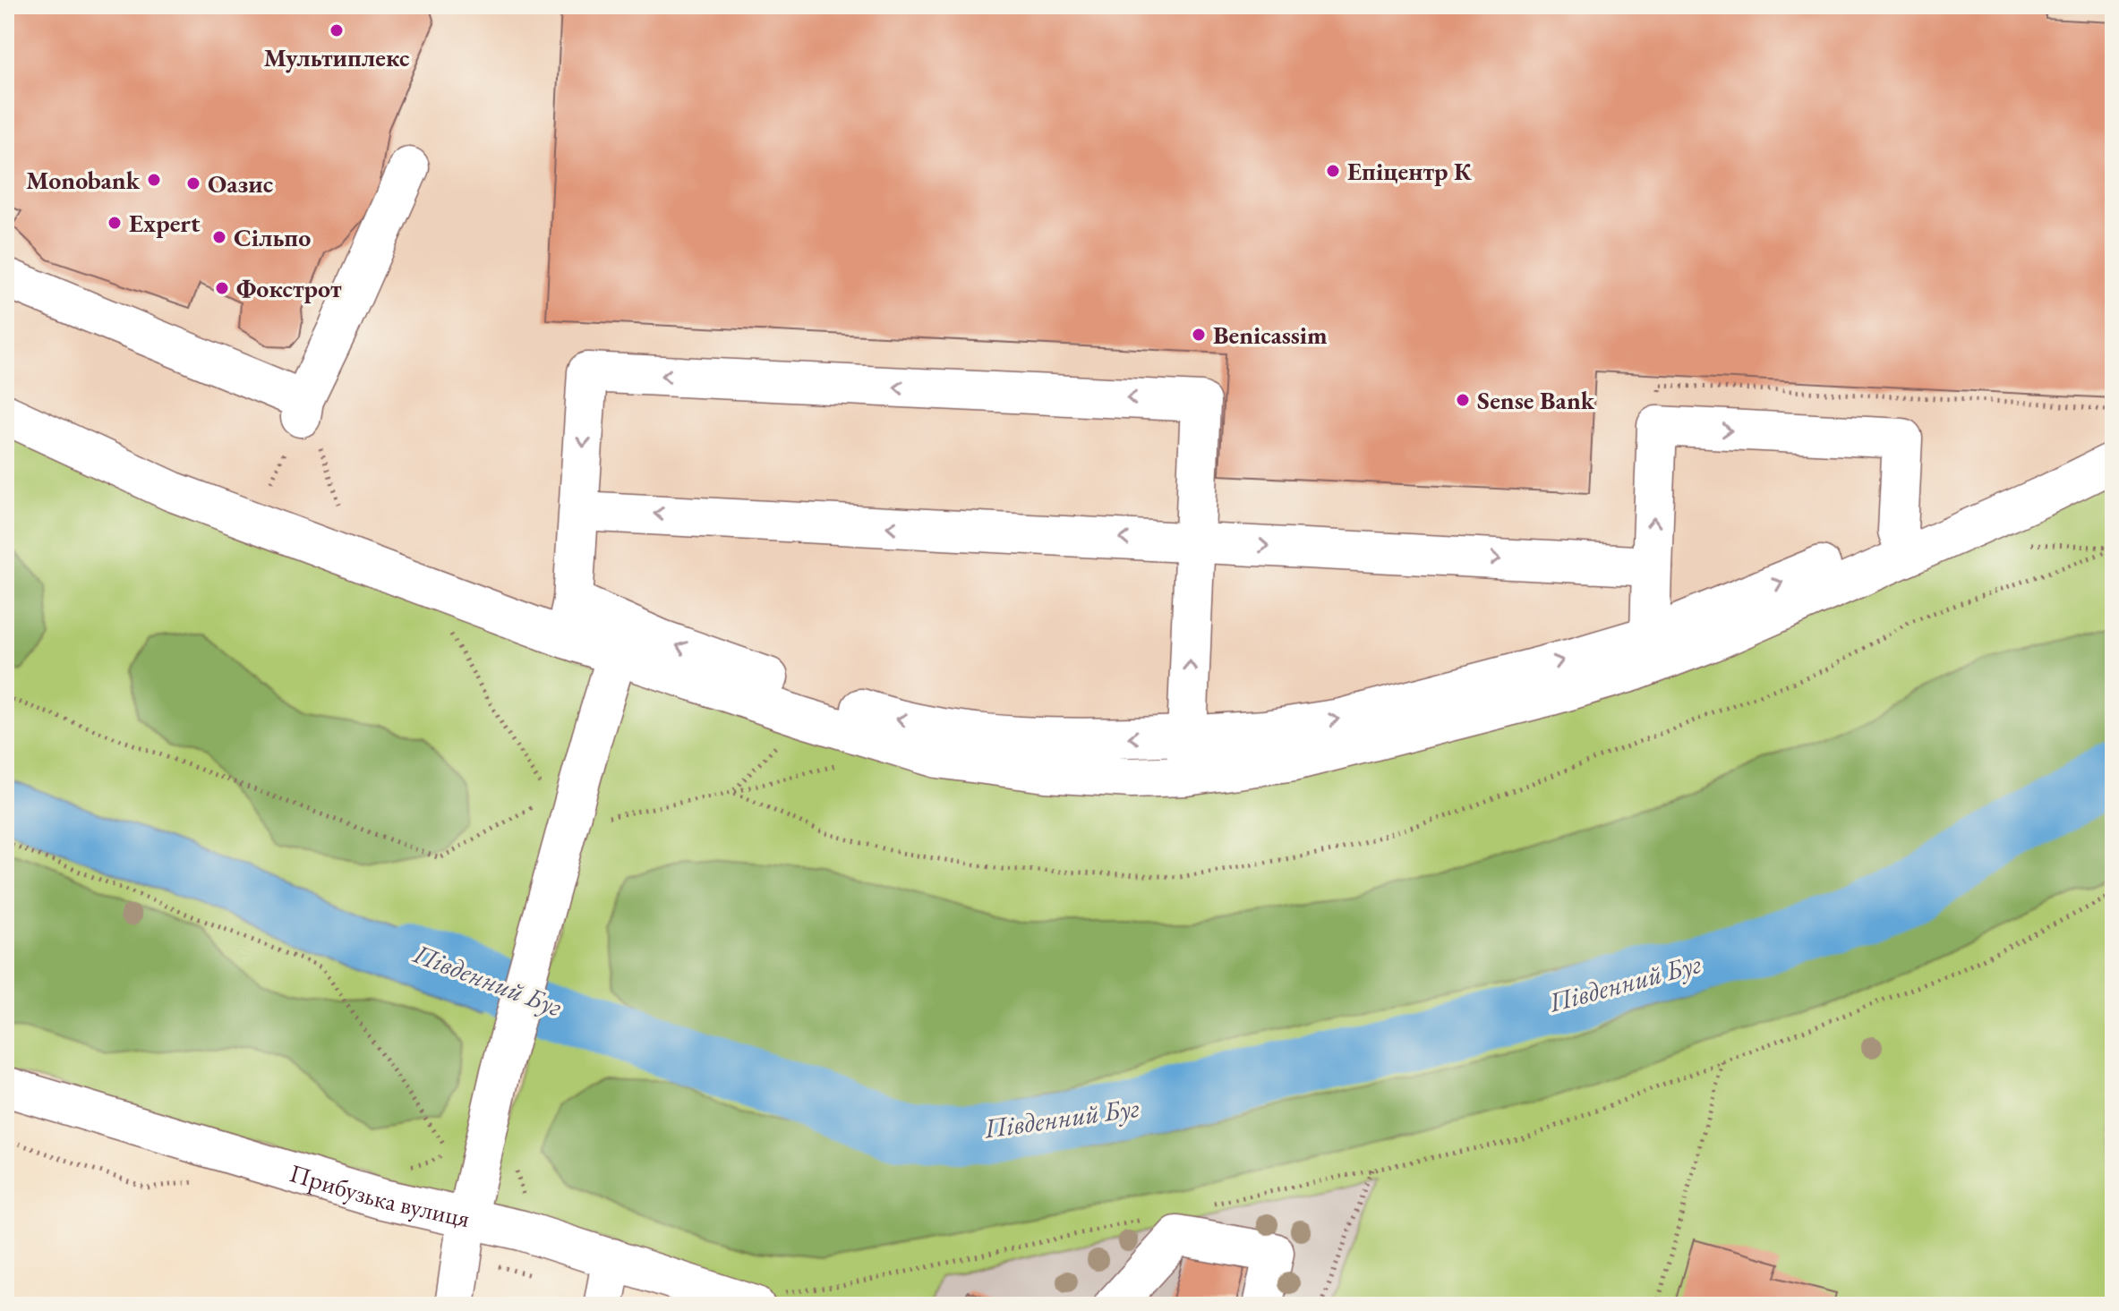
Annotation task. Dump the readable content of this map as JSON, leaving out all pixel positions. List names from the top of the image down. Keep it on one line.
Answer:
{"streets":{"street":["Прибузька вулиця"]},"water":["Південний Буг"],"places":["Мультиплекс","Епіцентр К","Monobank","Оазис","Expert","Сільпо","Фокстрот","Benicassim","Sense Bank"]}
